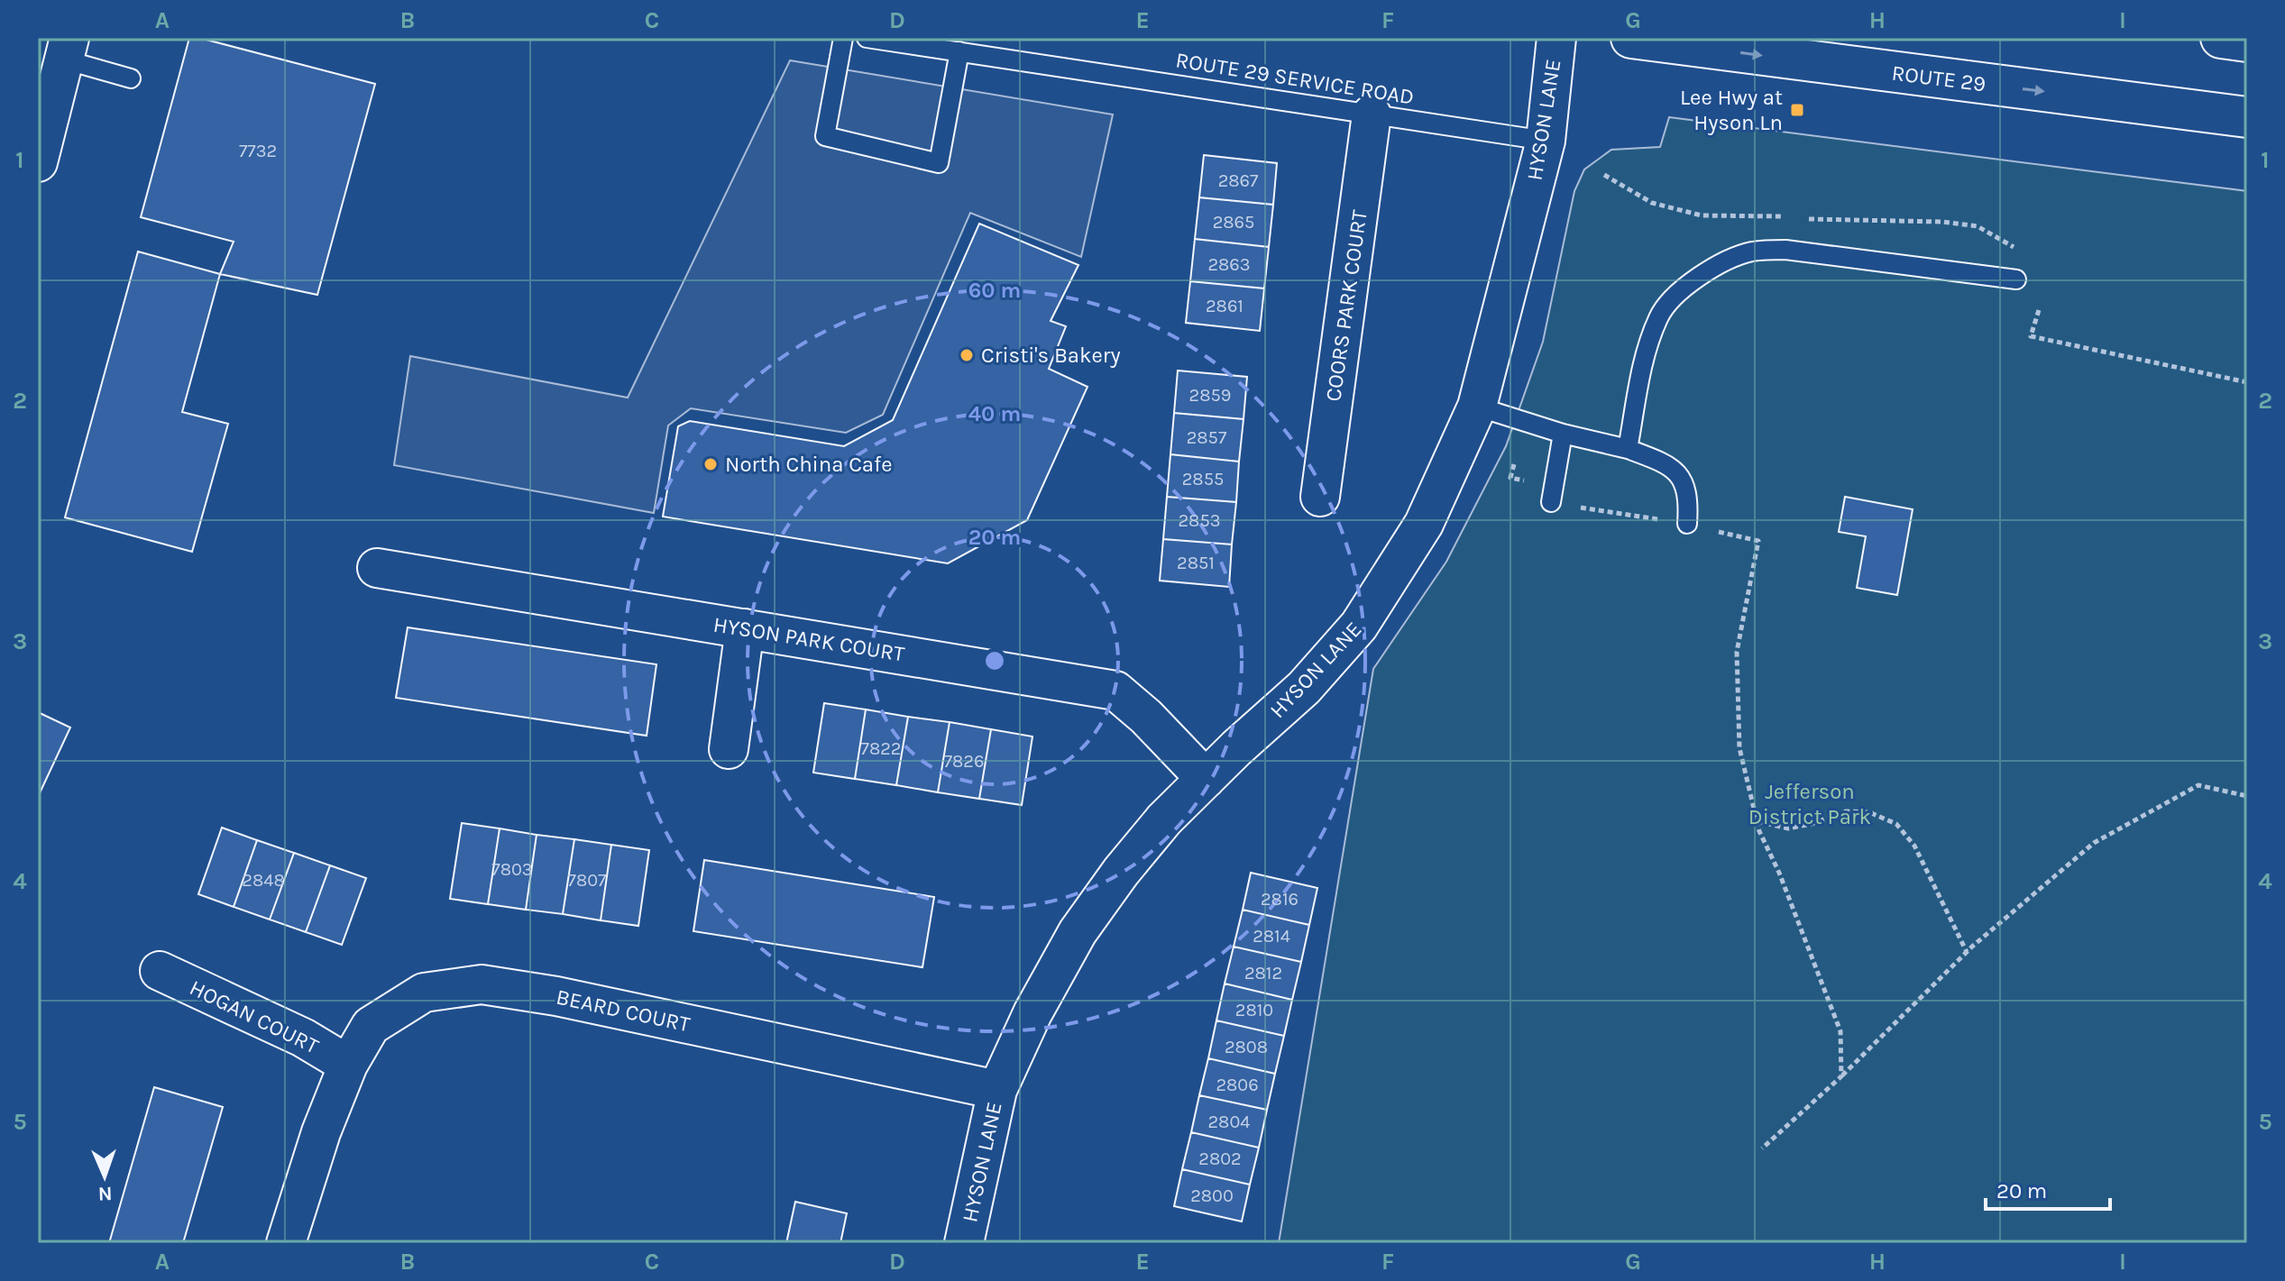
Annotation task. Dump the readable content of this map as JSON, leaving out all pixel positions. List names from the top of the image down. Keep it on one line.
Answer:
{"streets":{"main road":["ROUTE 29"],"street":["HYSON LANE","COORS PARK COURT","HYSON PARK COURT","BEARD COURT","HOGAN COURT"],"lane":["ROUTE 29 SERVICE ROAD"]},"crossings":[["ROUTE 29 SERVICE ROAD","HYSON LANE"],["ROUTE 29 SERVICE ROAD","COORS PARK COURT"],["HYSON LANE","HYSON PARK COURT"],["HYSON LANE","BEARD COURT"],["BEARD COURT","HOGAN COURT"]],"one_way":["ROUTE 29"],"parks":["Jefferson District Park"],"places":{"transit":["Lee Hwy at Hyson Ln"],"other":["Cristi's Bakery","North China Cafe"]},"house_numbers":["7732","2867","2865","2863","2861","2859","2857","2855","2853","2851","7822","7826","7803","2848","7807","2816","2814","2812","2810","2808","2806","2804","2802","2800"],"scale_bar":"20 m","north":"bottom","grid":{"columns":["A","B","C","D","E","F","G","H","I"],"rows":["1","2","3","4","5"]},"rings":["60 m","40 m","20 m"]}
